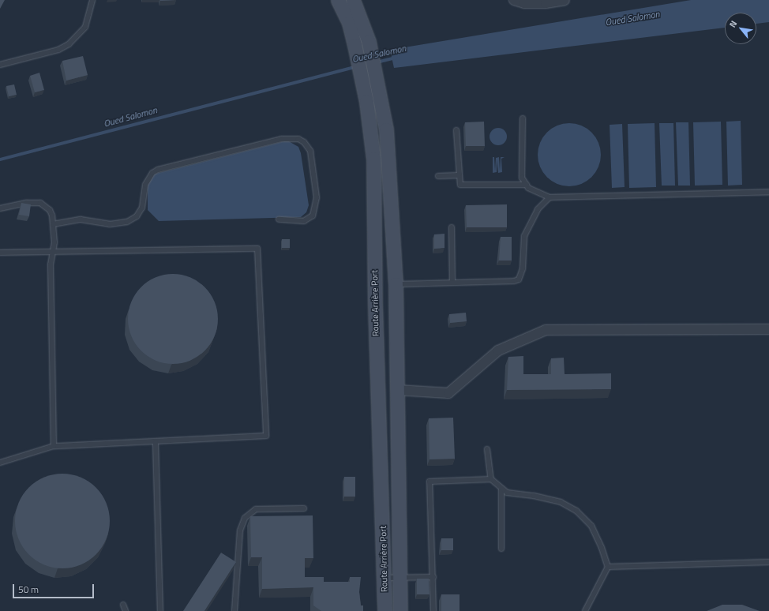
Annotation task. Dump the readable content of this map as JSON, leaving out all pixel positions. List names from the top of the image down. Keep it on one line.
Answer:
{"streets":{"street":["Route Arrière Port"]},"water":["Oued Salomon"],"scale_bar":"50 m","north":"top left"}
